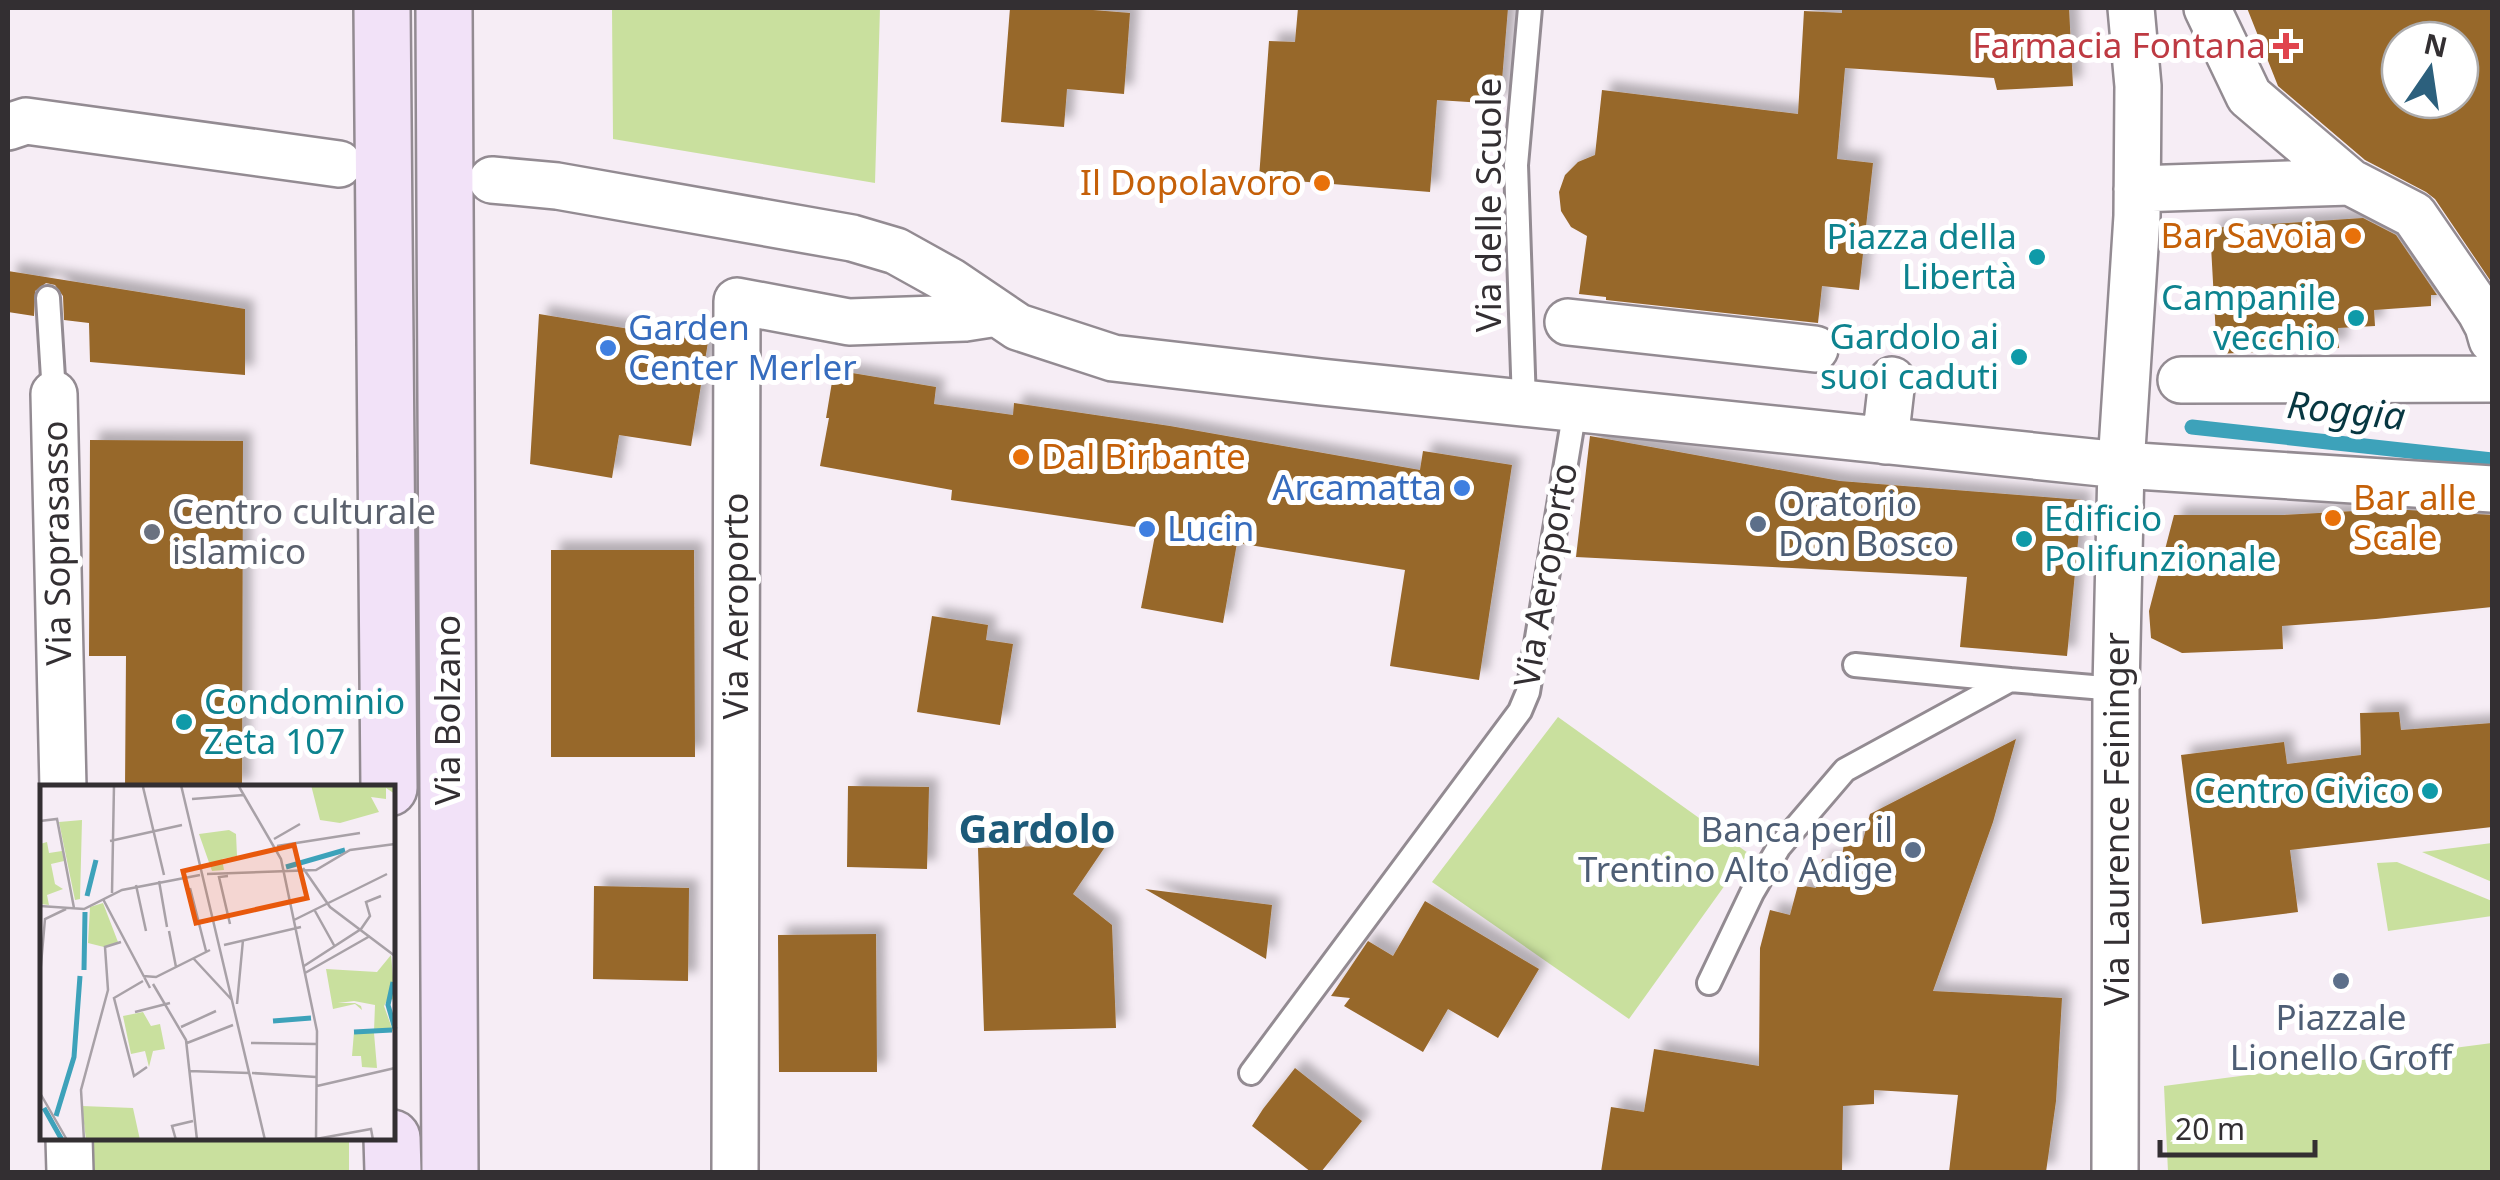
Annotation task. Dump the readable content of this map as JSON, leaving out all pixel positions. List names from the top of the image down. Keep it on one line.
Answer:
{"streets":{"main road":["Via Bolzano"],"street":["Via Soprasasso","Via Aeroporto","Via Laurence Feininger"],"lane":["Via delle Scuole"]},"districts":["Gardolo"],"water":["Roggia"],"places":{"health":["Farmacia Fontana"],"other":["Il Dopolavoro","Bar Savoia","Piazza della Libertà","Campanile vecchio","Garden Center Merler","Gardolo ai suoi caduti","Dal Birbante","Arcamatta","Bar alle Scale","Oratorio Don Bosco","Lucin","Centro culturale islamico","Edificio Polifunzionale","Condominio Zeta 107","Centro Civico","Banca per il Trentino Alto Adige","Piazzale Lionello Groff"]},"scale_bar":"20 m","north":"top"}
